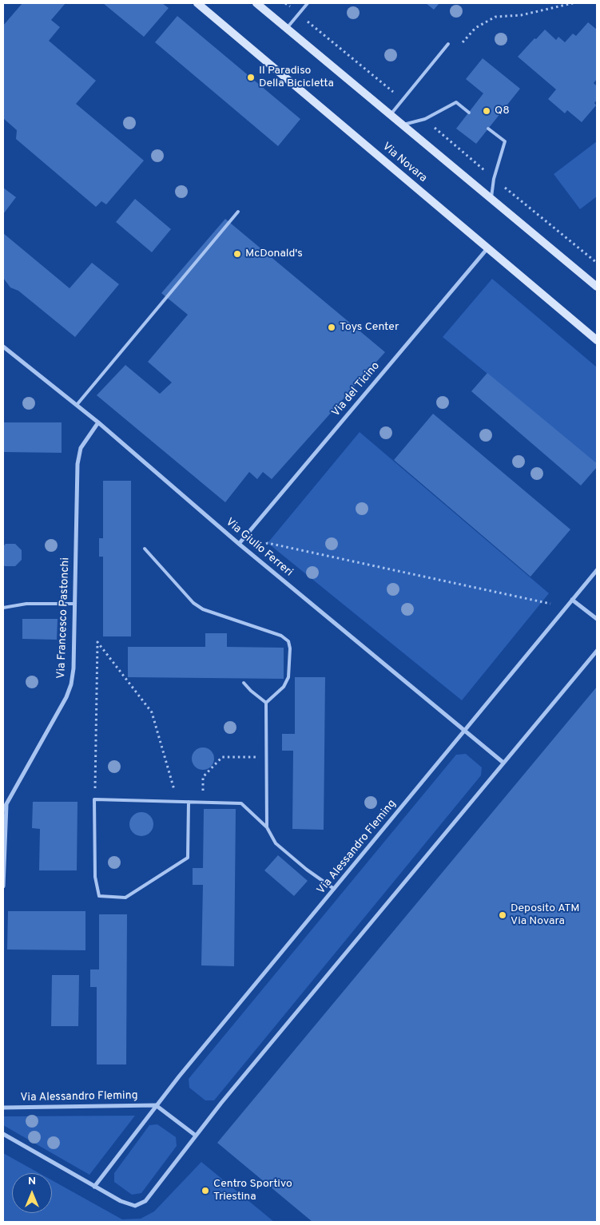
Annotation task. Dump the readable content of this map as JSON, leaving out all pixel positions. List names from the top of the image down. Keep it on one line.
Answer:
{"streets":{"street":["Via Novara","Via del Ticino","Via Giulio Ferreri","Via Francesco Pastonchi","Via Alessandro Fleming"]},"crossings":[["Via Novara","Via del Ticino"],["Via del Ticino","Via Giulio Ferreri"],["Via Giulio Ferreri","Via Francesco Pastonchi"],["Via Giulio Ferreri","Via Alessandro Fleming"]],"places":["Il Paradiso Della Bicicletta","Q8","McDonald's","Toys Center","Deposito ATM Via Novara","Centro Sportivo Triestina"],"north":"top"}
